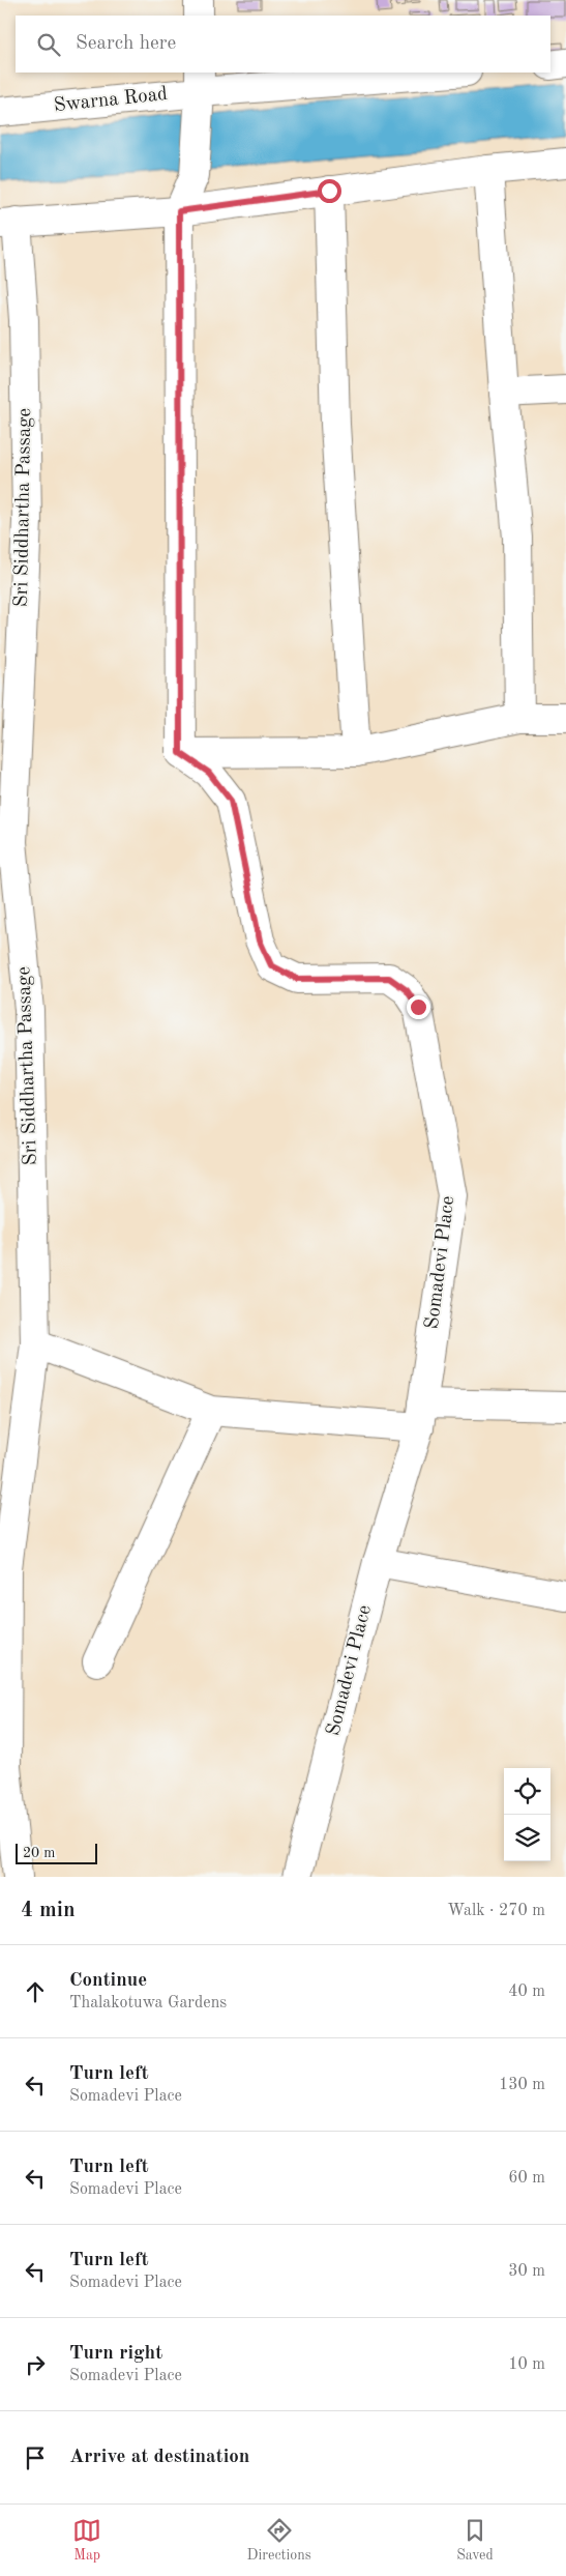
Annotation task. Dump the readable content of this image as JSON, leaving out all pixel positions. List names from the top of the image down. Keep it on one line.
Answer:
{"streets":{"street":["Swarna Road","Sri Siddhartha Passage","Somadevi Place"]},"scale_bar":"20 m","page":{"search":"Search here","scale":"20 m","heading":["4 min","Walk · 270 m"],"list":[["Continue","Thalakotuwa Gardens","40 m"],["Turn left","Somadevi Place","130 m"],["Turn left","Somadevi Place","60 m"],["Turn left","Somadevi Place","30 m"],["Turn right","Somadevi Place","10 m"],"Arrive at destination"],"nav":["Map","Directions","Saved"]}}
